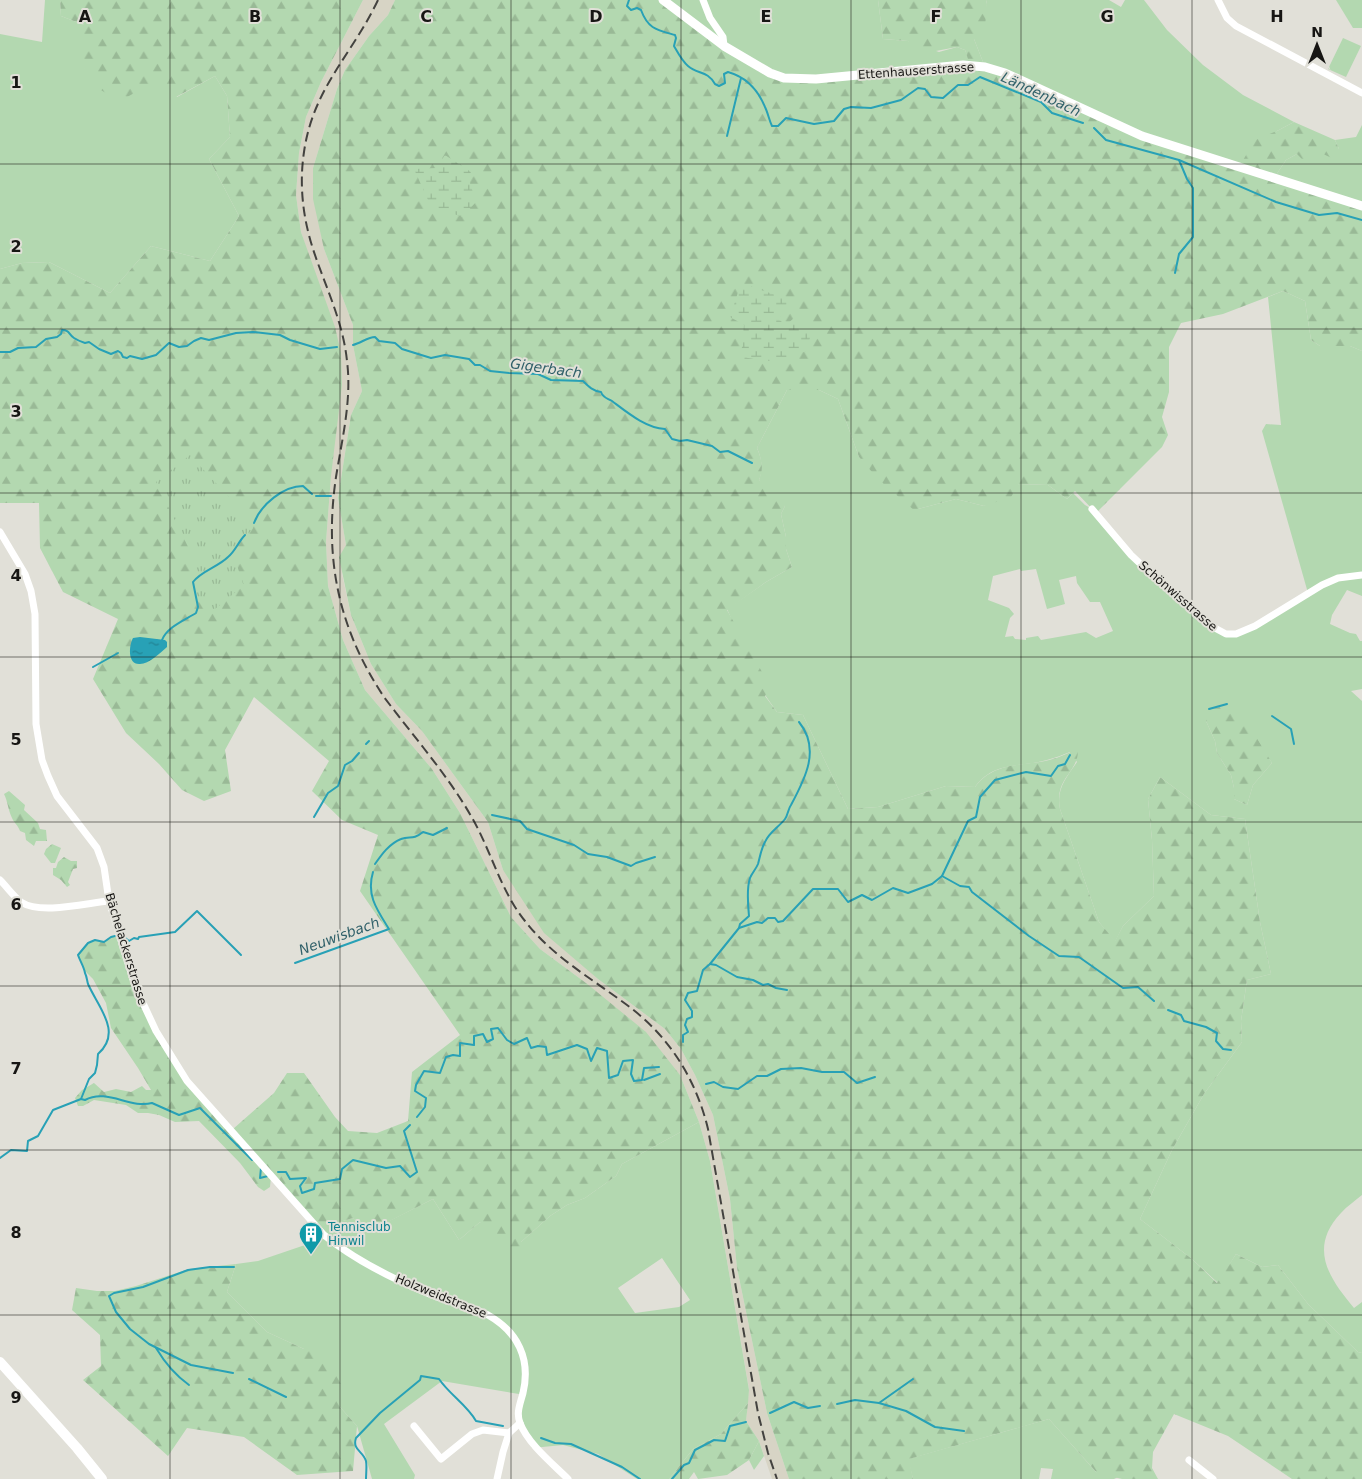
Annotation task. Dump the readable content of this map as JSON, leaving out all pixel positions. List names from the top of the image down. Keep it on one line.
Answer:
{"streets":{"street":["Ettenhauserstrasse","Schönwisstrasse","Bächelackerstrasse","Holzweidstrasse"]},"crossings":[["Bächelackerstrasse","Holzweidstrasse"]],"water":["Ländenbach","Gigerbach","Neuwisbach"],"places":{"building":["Tennisclub Hinwil"]},"north":"top","grid":{"columns":["A","B","C","D","E","F","G","H"],"rows":["1","2","3","4","5","6","7","8","9"]}}
